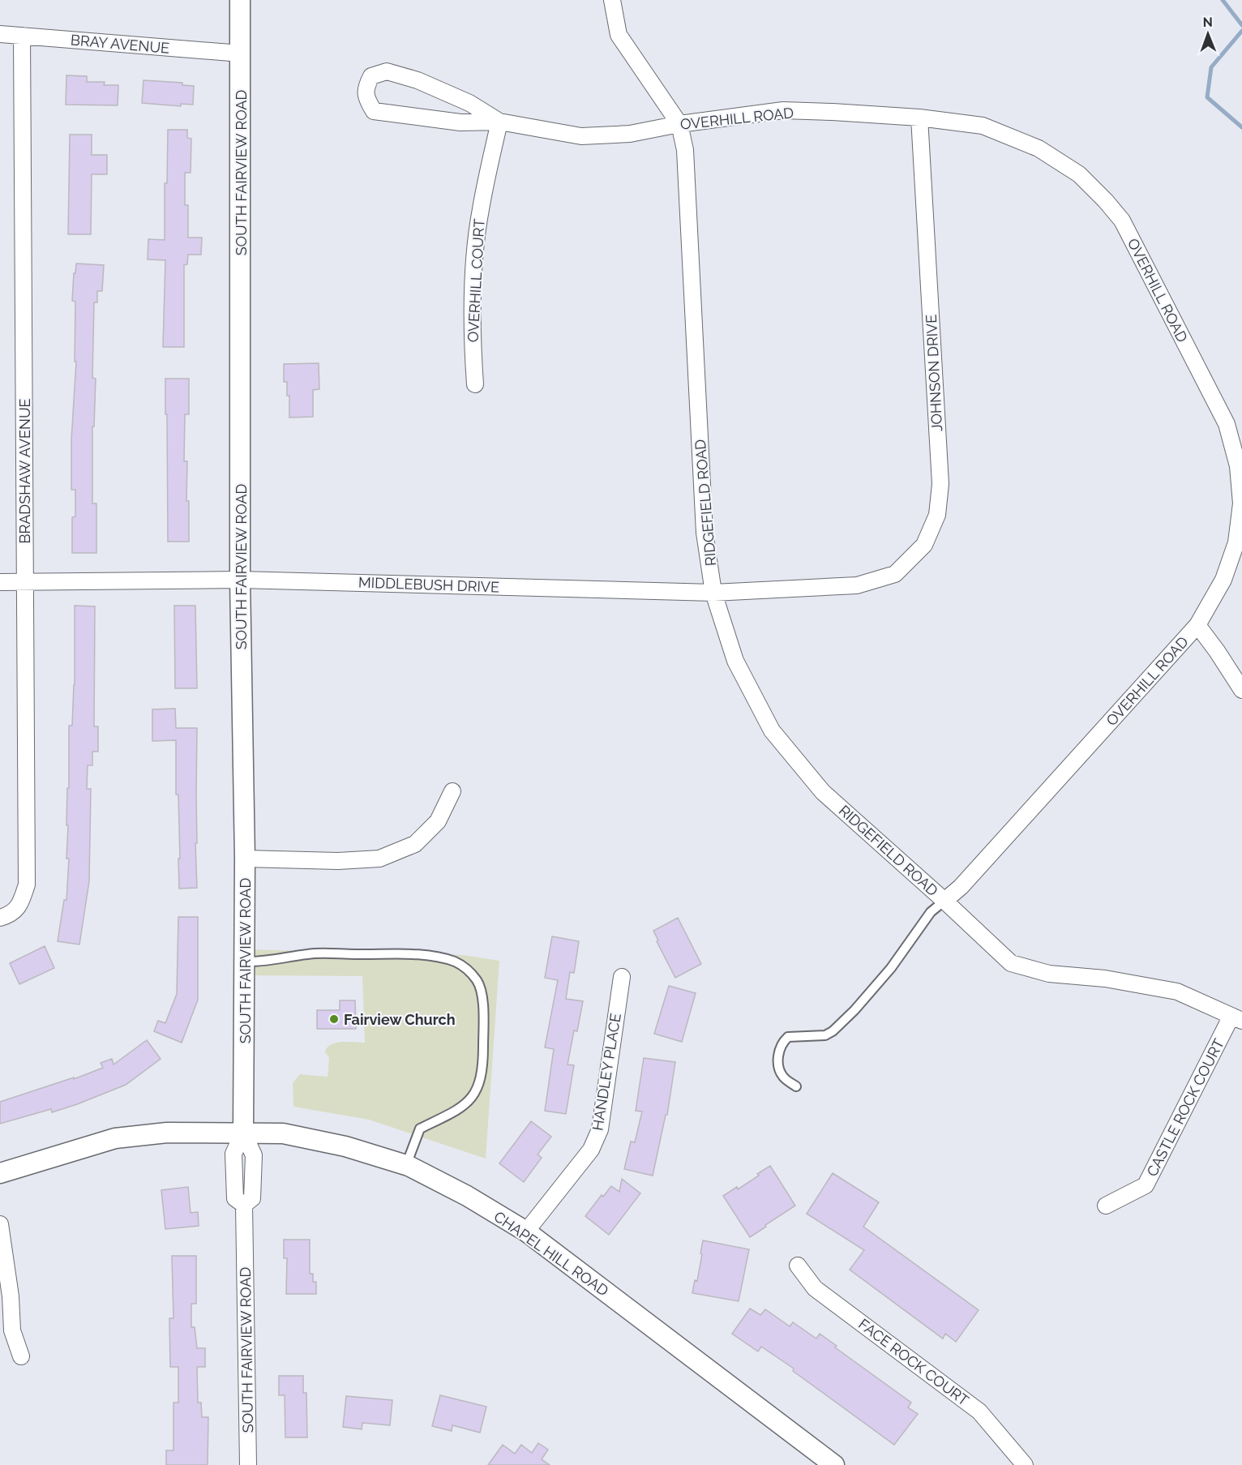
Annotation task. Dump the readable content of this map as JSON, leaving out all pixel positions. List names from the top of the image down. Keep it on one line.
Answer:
{"streets":{"street":["BRAY AVENUE","OVERHILL ROAD","SOUTH FAIRVIEW ROAD","OVERHILL COURT","JOHNSON DRIVE","BRADSHAW AVENUE","RIDGEFIELD ROAD","MIDDLEBUSH DRIVE","HANDLEY PLACE","CASTLE ROCK COURT","CHAPEL HILL ROAD","FACE ROCK COURT"]},"crossings":[["BRAY AVENUE","SOUTH FAIRVIEW ROAD"],["BRAY AVENUE","BRADSHAW AVENUE"],["OVERHILL ROAD","OVERHILL COURT"],["OVERHILL ROAD","JOHNSON DRIVE"],["OVERHILL ROAD","RIDGEFIELD ROAD"],["SOUTH FAIRVIEW ROAD","MIDDLEBUSH DRIVE"],["SOUTH FAIRVIEW ROAD","CHAPEL HILL ROAD"],["JOHNSON DRIVE","MIDDLEBUSH DRIVE"],["BRADSHAW AVENUE","MIDDLEBUSH DRIVE"],["RIDGEFIELD ROAD","MIDDLEBUSH DRIVE"],["RIDGEFIELD ROAD","CASTLE ROCK COURT"],["HANDLEY PLACE","CHAPEL HILL ROAD"]],"places":["Fairview Church"],"north":"top"}
